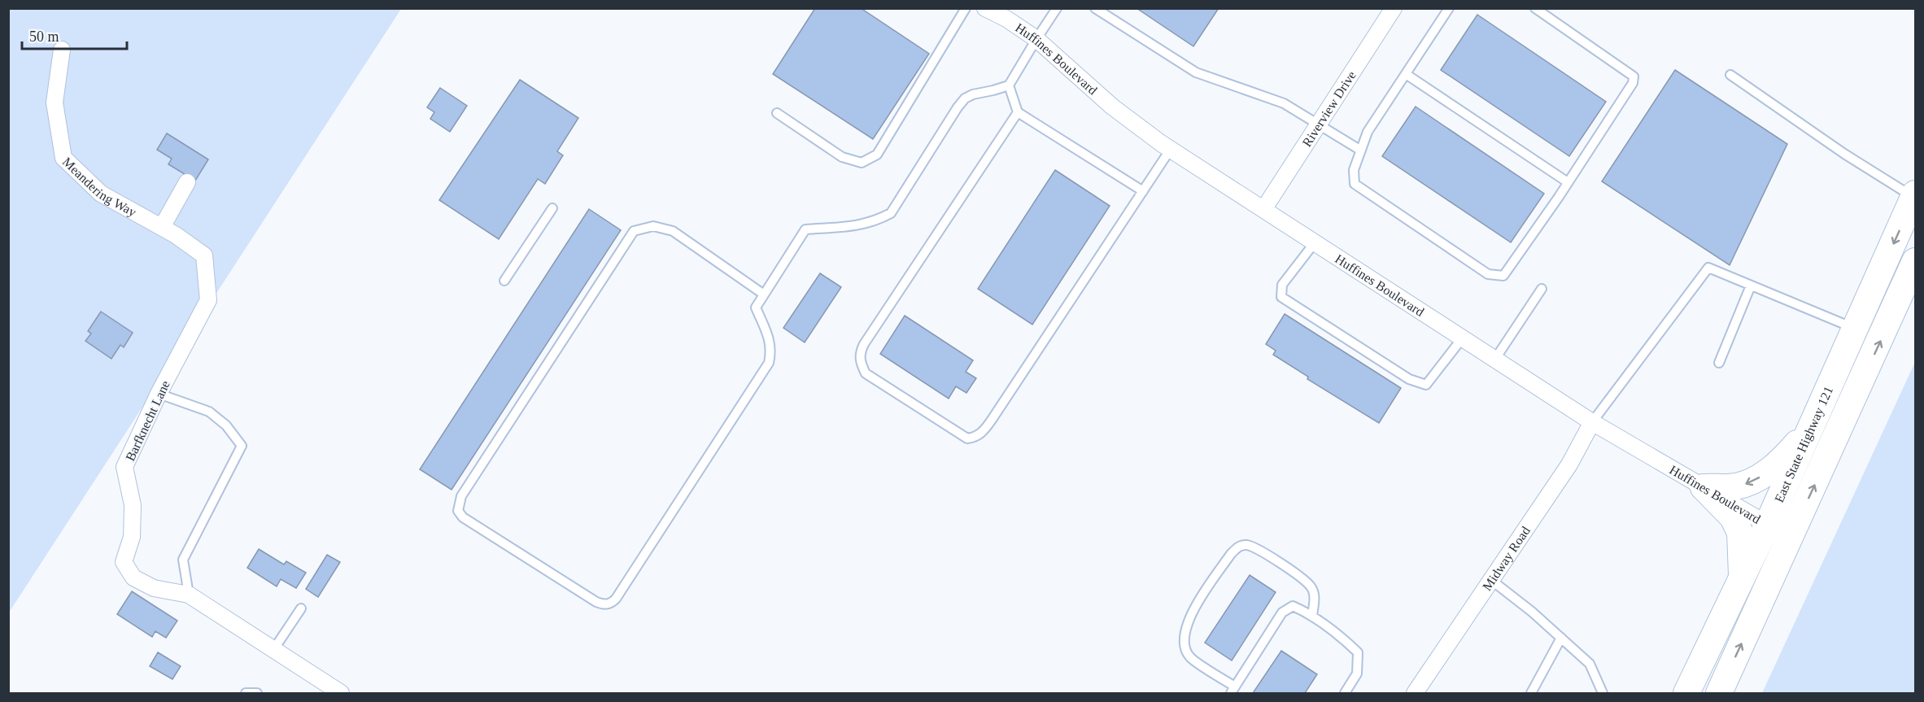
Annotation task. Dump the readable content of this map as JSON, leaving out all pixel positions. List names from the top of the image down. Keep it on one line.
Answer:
{"streets":{"main road":["East State Highway 121"],"street":["Huffines Boulevard","Riverview Drive","Meandering Way","Barfknecht Lane","Midway Road"]},"crossings":[["Huffines Boulevard","Riverview Drive"],["Huffines Boulevard","East State Highway 121"],["Huffines Boulevard","Midway Road"],["Meandering Way","Barfknecht Lane"]],"scale_bar":"50 m"}
